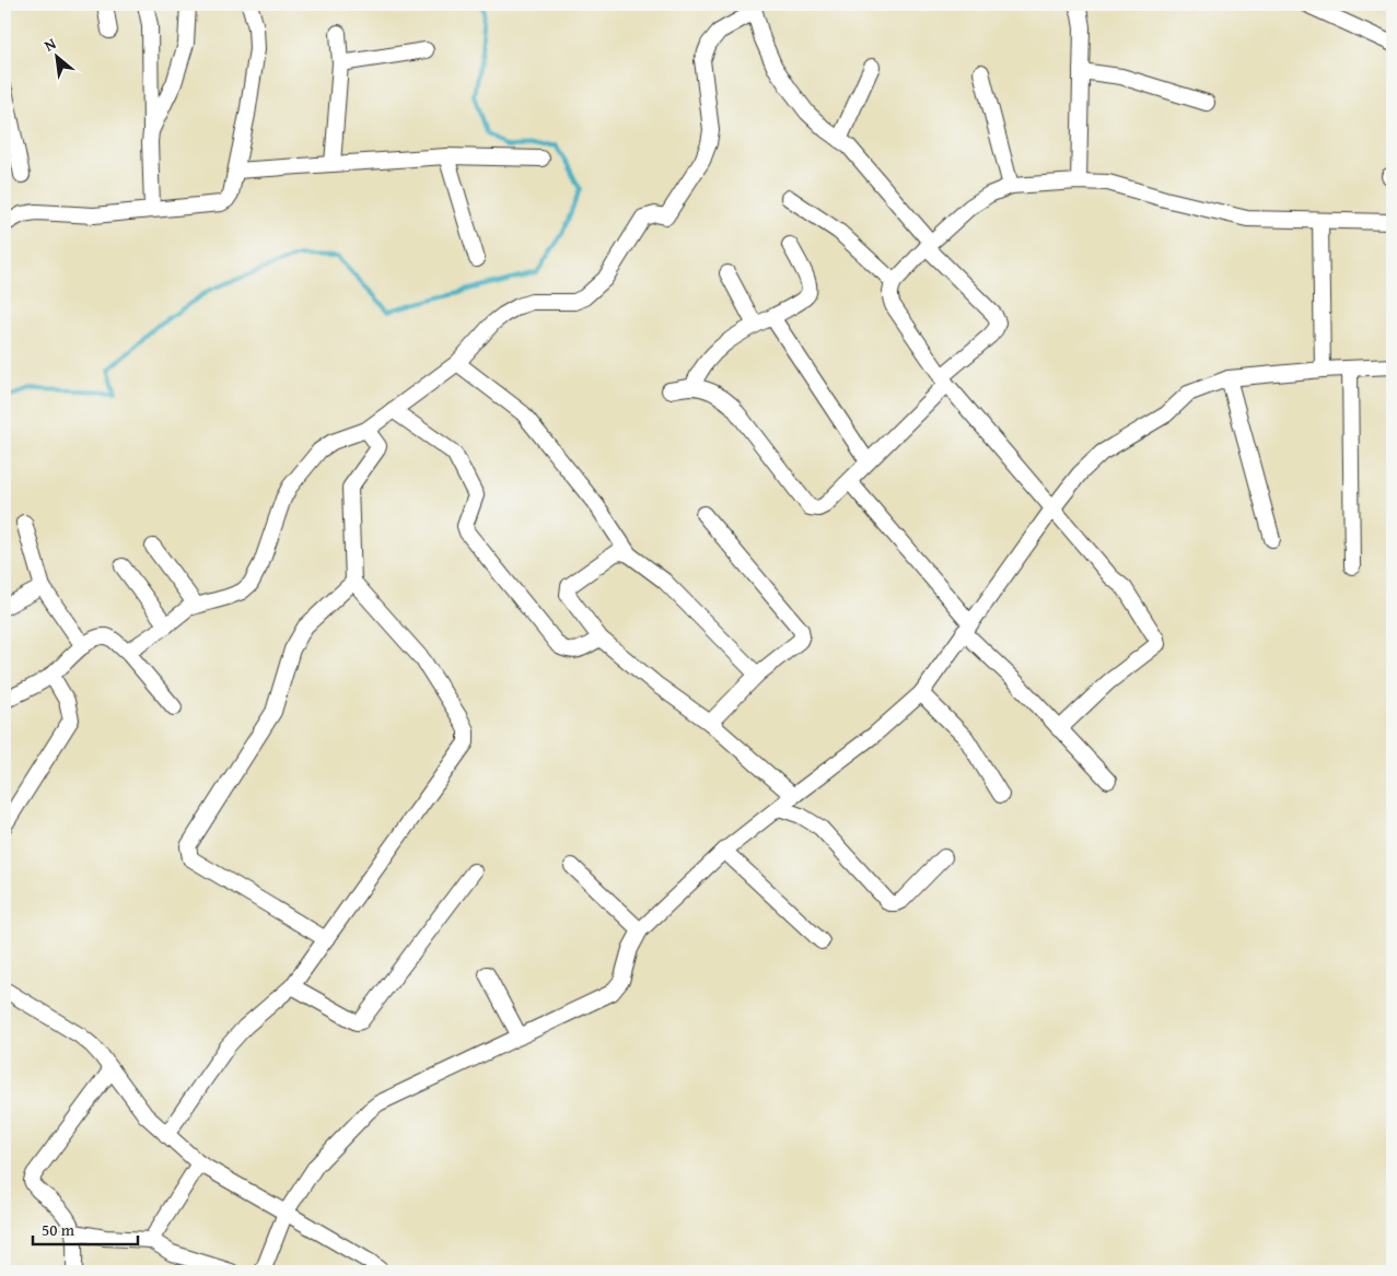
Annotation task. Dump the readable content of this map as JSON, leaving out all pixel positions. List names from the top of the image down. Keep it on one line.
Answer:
{"scale_bar":"50 m","north":"top left"}
